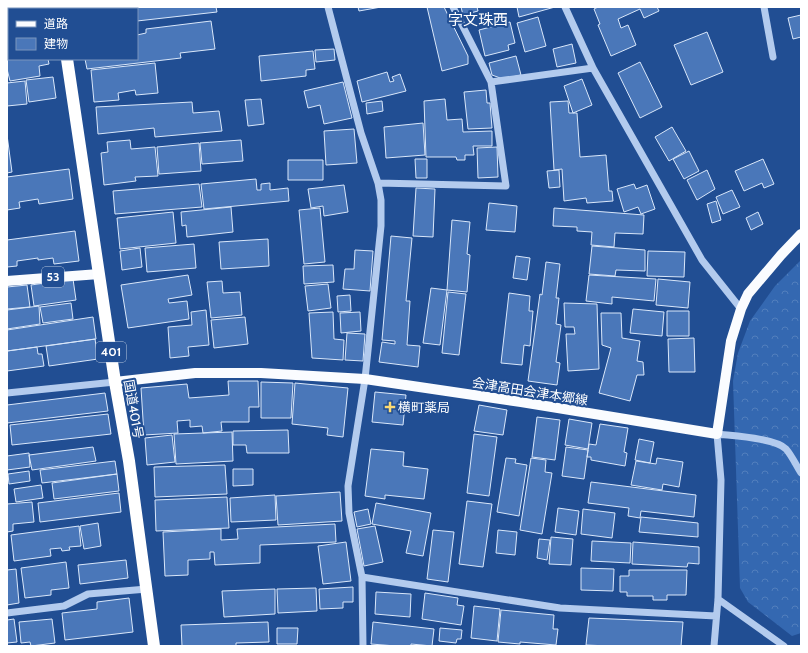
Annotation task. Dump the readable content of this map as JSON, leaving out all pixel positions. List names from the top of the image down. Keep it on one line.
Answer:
{"streets":{"highway":["401","国道401号"],"main road":["53","会津高田会津本郷線"]},"crossings":[["53","国道401号"],["会津高田会津本郷線","国道401号"]],"districts":["字文珠西"],"places":{"health":["横町薬局"]},"legend":["道路","建物"]}
